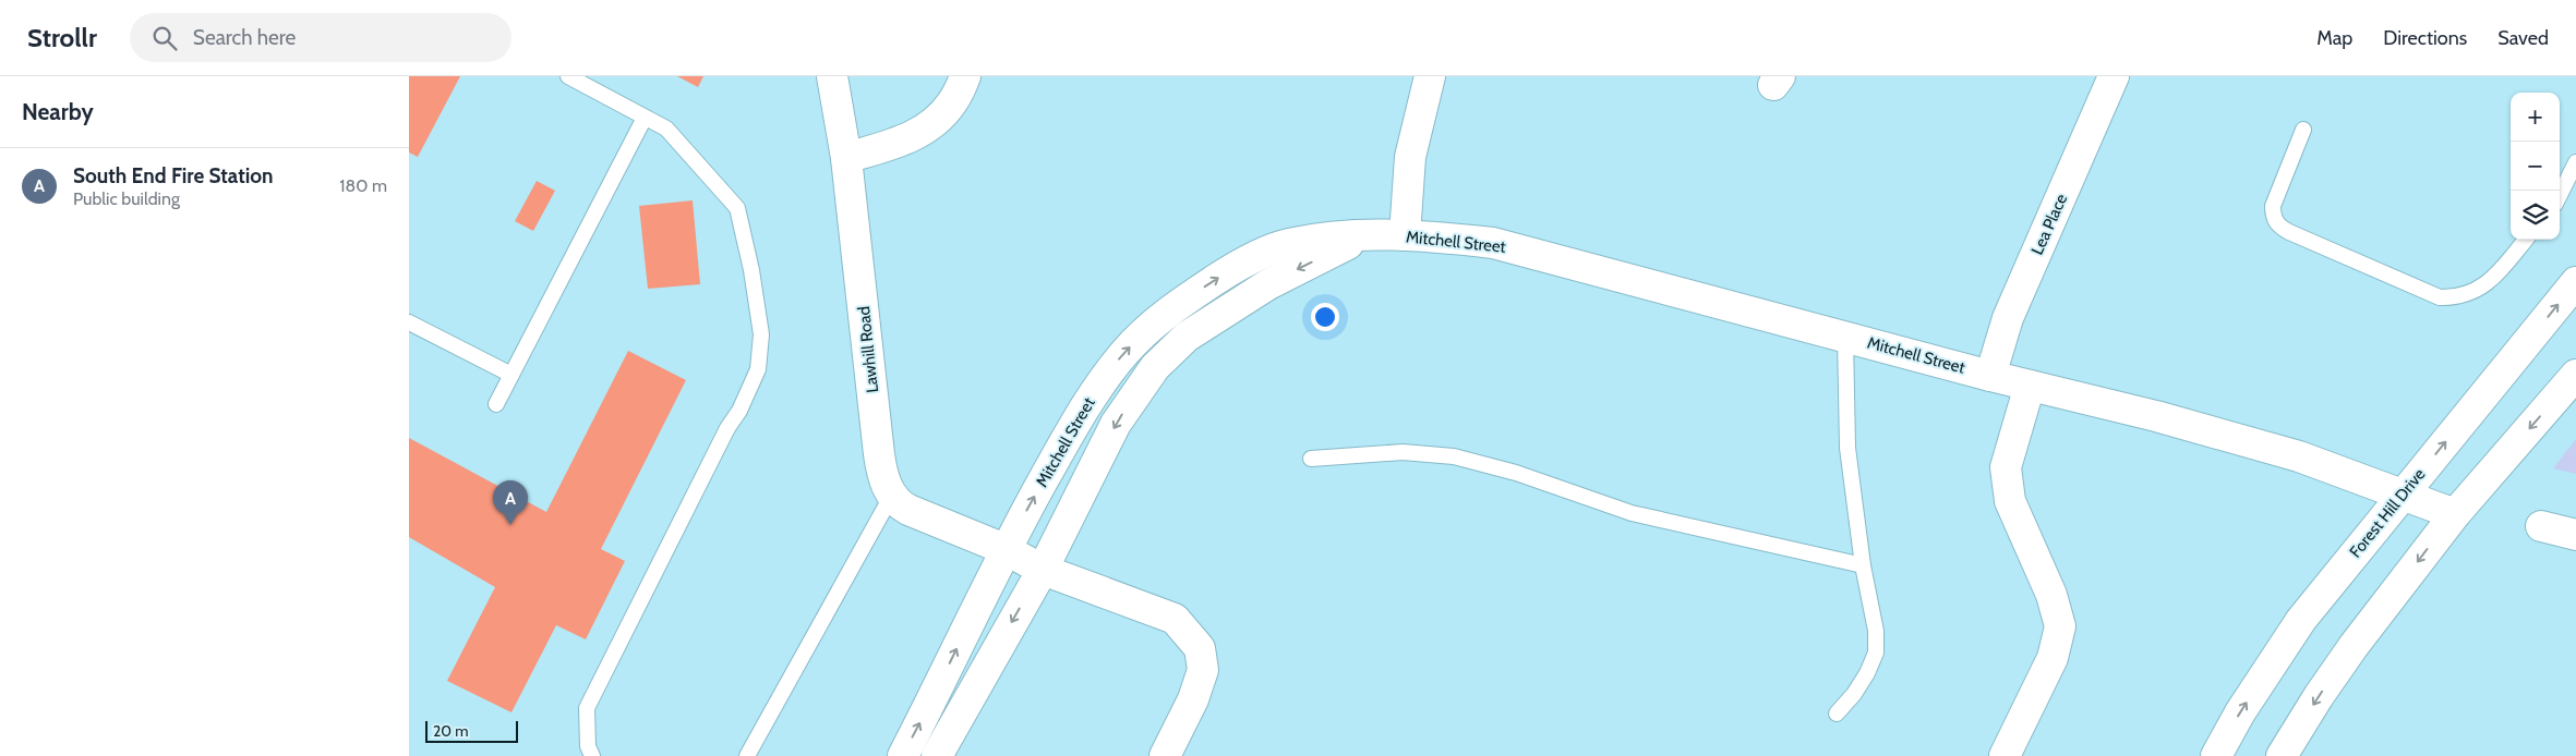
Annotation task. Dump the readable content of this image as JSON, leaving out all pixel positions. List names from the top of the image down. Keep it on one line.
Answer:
{"streets":{"street":["Lea Place","Mitchell Street","Lawhill Road","Forest Hill Drive"]},"crossings":[["Lea Place","Mitchell Street"],["Mitchell Street","Forest Hill Drive"]],"scale_bar":"20 m","page":{"header":"Strollr","search":"Search here","nav":["Map","Directions","Saved"],"heading":"Nearby","map_buttons":["+","−"],"list":[{"mark":"A","name":"South End Fire Station","note":"Public building","value":"180 m"}],"pins":"A","scale":"20 m"}}
